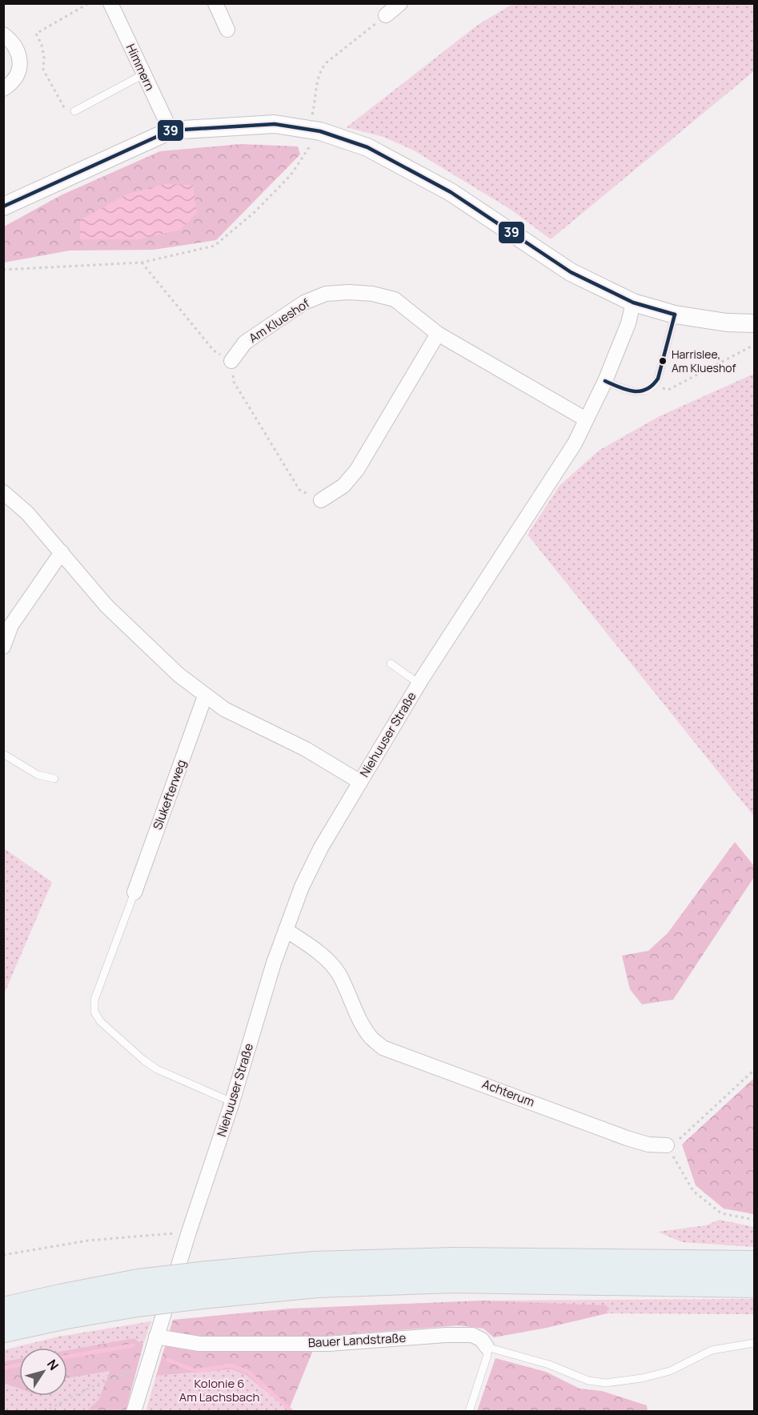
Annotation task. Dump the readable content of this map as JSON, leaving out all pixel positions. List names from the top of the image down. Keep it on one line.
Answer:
{"streets":{"street":["Himmern","Am Klueshof","Niehuuser Straße","Slukefterweg","Achterum","Bauer Landstraße"]},"crossings":[["Am Klueshof","Niehuuser Straße"],["Niehuuser Straße","Achterum"],["Niehuuser Straße","Bauer Landstraße"]],"parks":["Kolonie 6 Am Lachsbach"],"places":["Harrislee, Am Klueshof"],"lines":["transit line 39"],"north":"top right"}
